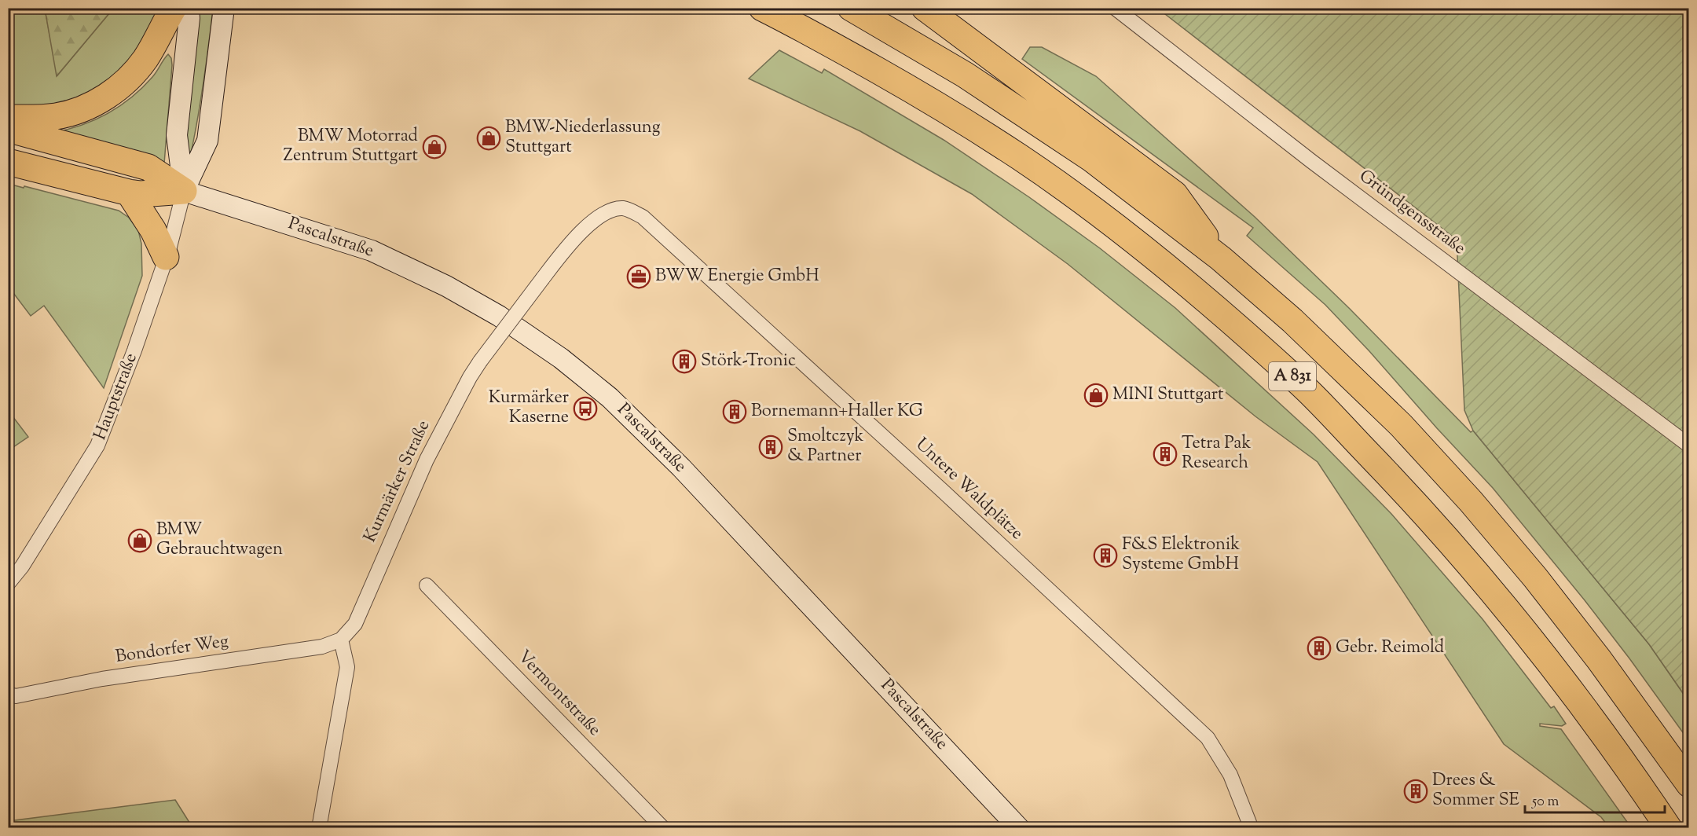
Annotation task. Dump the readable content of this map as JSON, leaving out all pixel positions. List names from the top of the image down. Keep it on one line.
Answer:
{"streets":{"highway":["A 831"],"street":["Gründgensstraße","Pascalstraße","Hauptstraße","Kurmärker Straße","Untere Waldplätze","Bondorfer Weg","Vermontstraße"]},"crossings":[["Pascalstraße","Hauptstraße"],["Kurmärker Straße","Untere Waldplätze"],["Kurmärker Straße","Bondorfer Weg"]],"places":{"shop":["BMW-Niederlassung Stuttgart","BMW Motorrad Zentrum Stuttgart","MINI Stuttgart","BMW Gebrauchtwagen"],"office":["BWW Energie GmbH"],"building":["Störk-Tronic","Bornemann+Haller KG","Smoltczyk & Partner","Tetra Pak Research","F&S Elektronik Systeme GmbH","Gebr. Reimold","Drees & Sommer SE"],"bus stop":["Kurmärker Kaserne"]},"scale_bar":"50 m"}
